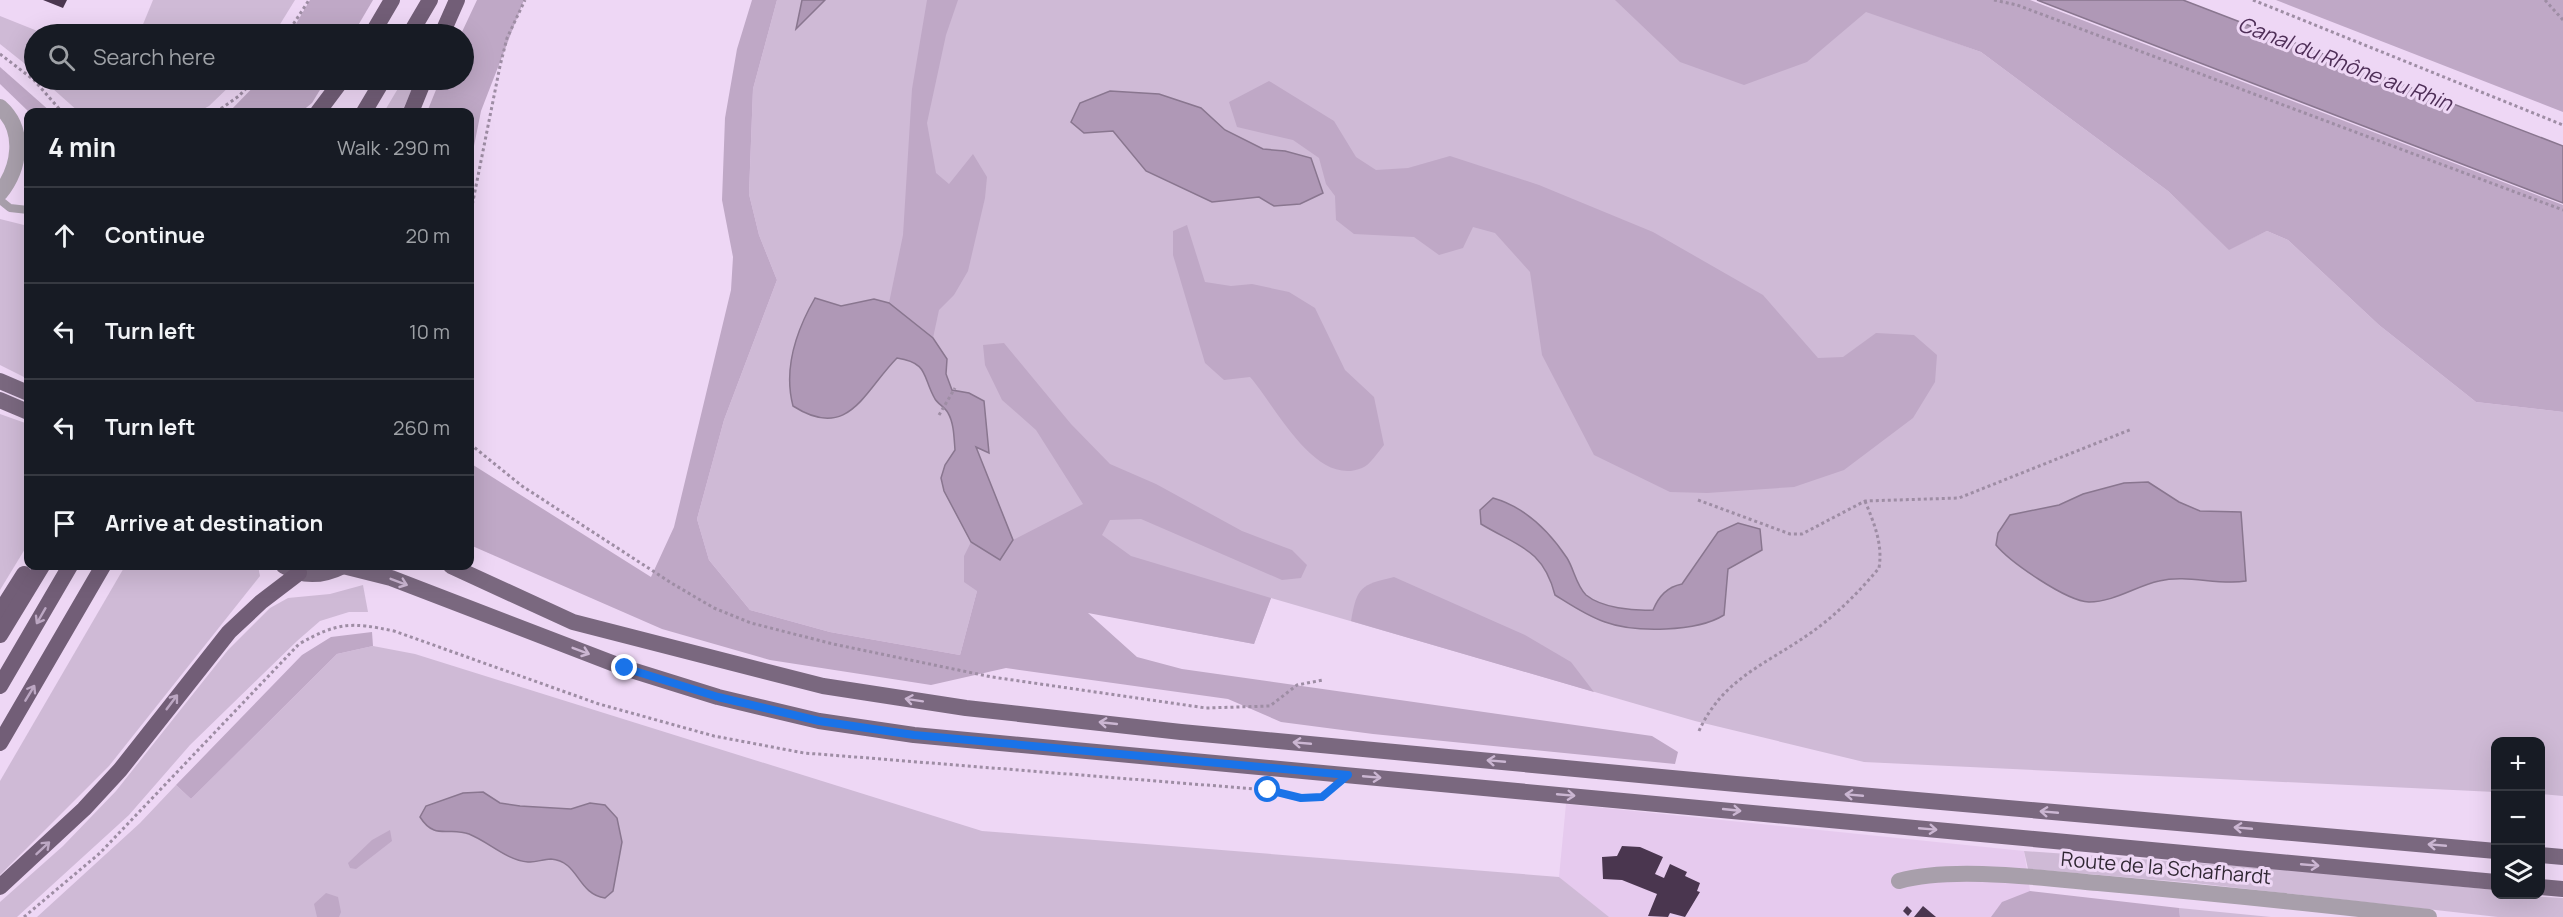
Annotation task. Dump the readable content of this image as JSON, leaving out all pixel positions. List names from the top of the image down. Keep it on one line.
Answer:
{"streets":{"street":["Route de la Schafhardt"]},"water":["Canal du Rhône au Rhin"],"page":{"search":"Search here","heading":["4 min","Walk · 290 m"],"list":[["Continue","20 m"],["Turn left","10 m"],["Turn left","260 m"],"Arrive at destination"],"map_buttons":["+","−"]}}
